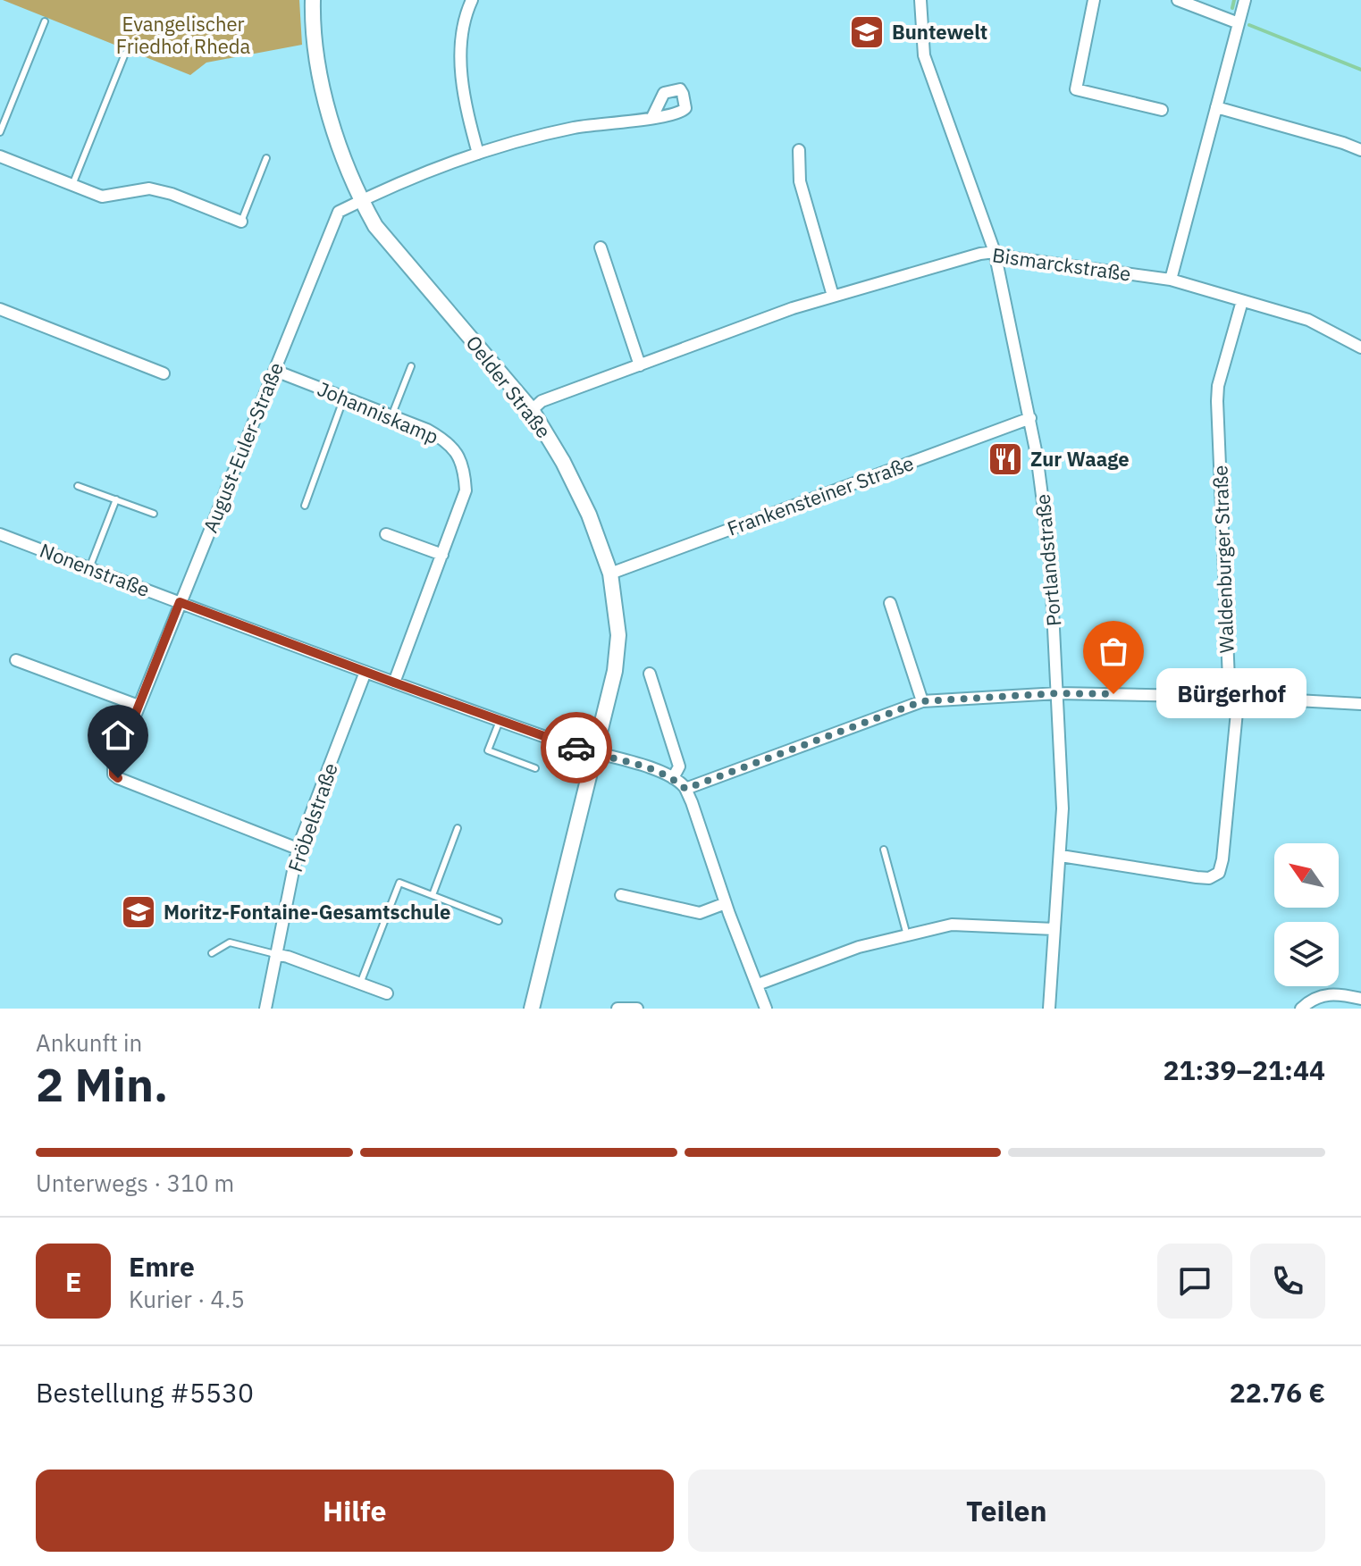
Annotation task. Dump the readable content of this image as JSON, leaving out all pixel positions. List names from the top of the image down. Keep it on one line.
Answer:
{"streets":{"street":["Bismarckstraße","Oelder Straße","Johanniskamp","August-Euler-Straße","Frankensteiner Straße","Waldenburger Straße","Portlandstraße","Nonenstraße","Fröbelstraße"]},"crossings":[["Bismarckstraße","Oelder Straße"],["Bismarckstraße","Waldenburger Straße"],["Bismarckstraße","Portlandstraße"],["Oelder Straße","August-Euler-Straße"],["Oelder Straße","Frankensteiner Straße"],["Oelder Straße","Nonenstraße"],["Johanniskamp","August-Euler-Straße"],["Johanniskamp","Nonenstraße"],["August-Euler-Straße","Nonenstraße"],["August-Euler-Straße","Fröbelstraße"],["Frankensteiner Straße","Portlandstraße"],["Waldenburger Straße","Portlandstraße"],["Nonenstraße","Fröbelstraße"]],"parks":["Evangelischer Friedhof Rheda"],"places":{"school or university":["Buntewelt","Moritz-Fontaine-Gesamtschule"],"restaurant":["Zur Waage"],"other":["Bürgerhof"]},"north":"top left","page":{"bubble":"Bürgerhof","heading":["2 Min.","Ankunft in","21:39–21:44"],"panel":["Emre","Kurier · 4.5","Bestellung #5530","22.76 €"],"bar":"Unterwegs · 310 m","round":"E","buttons":["Hilfe","Teilen"]}}
